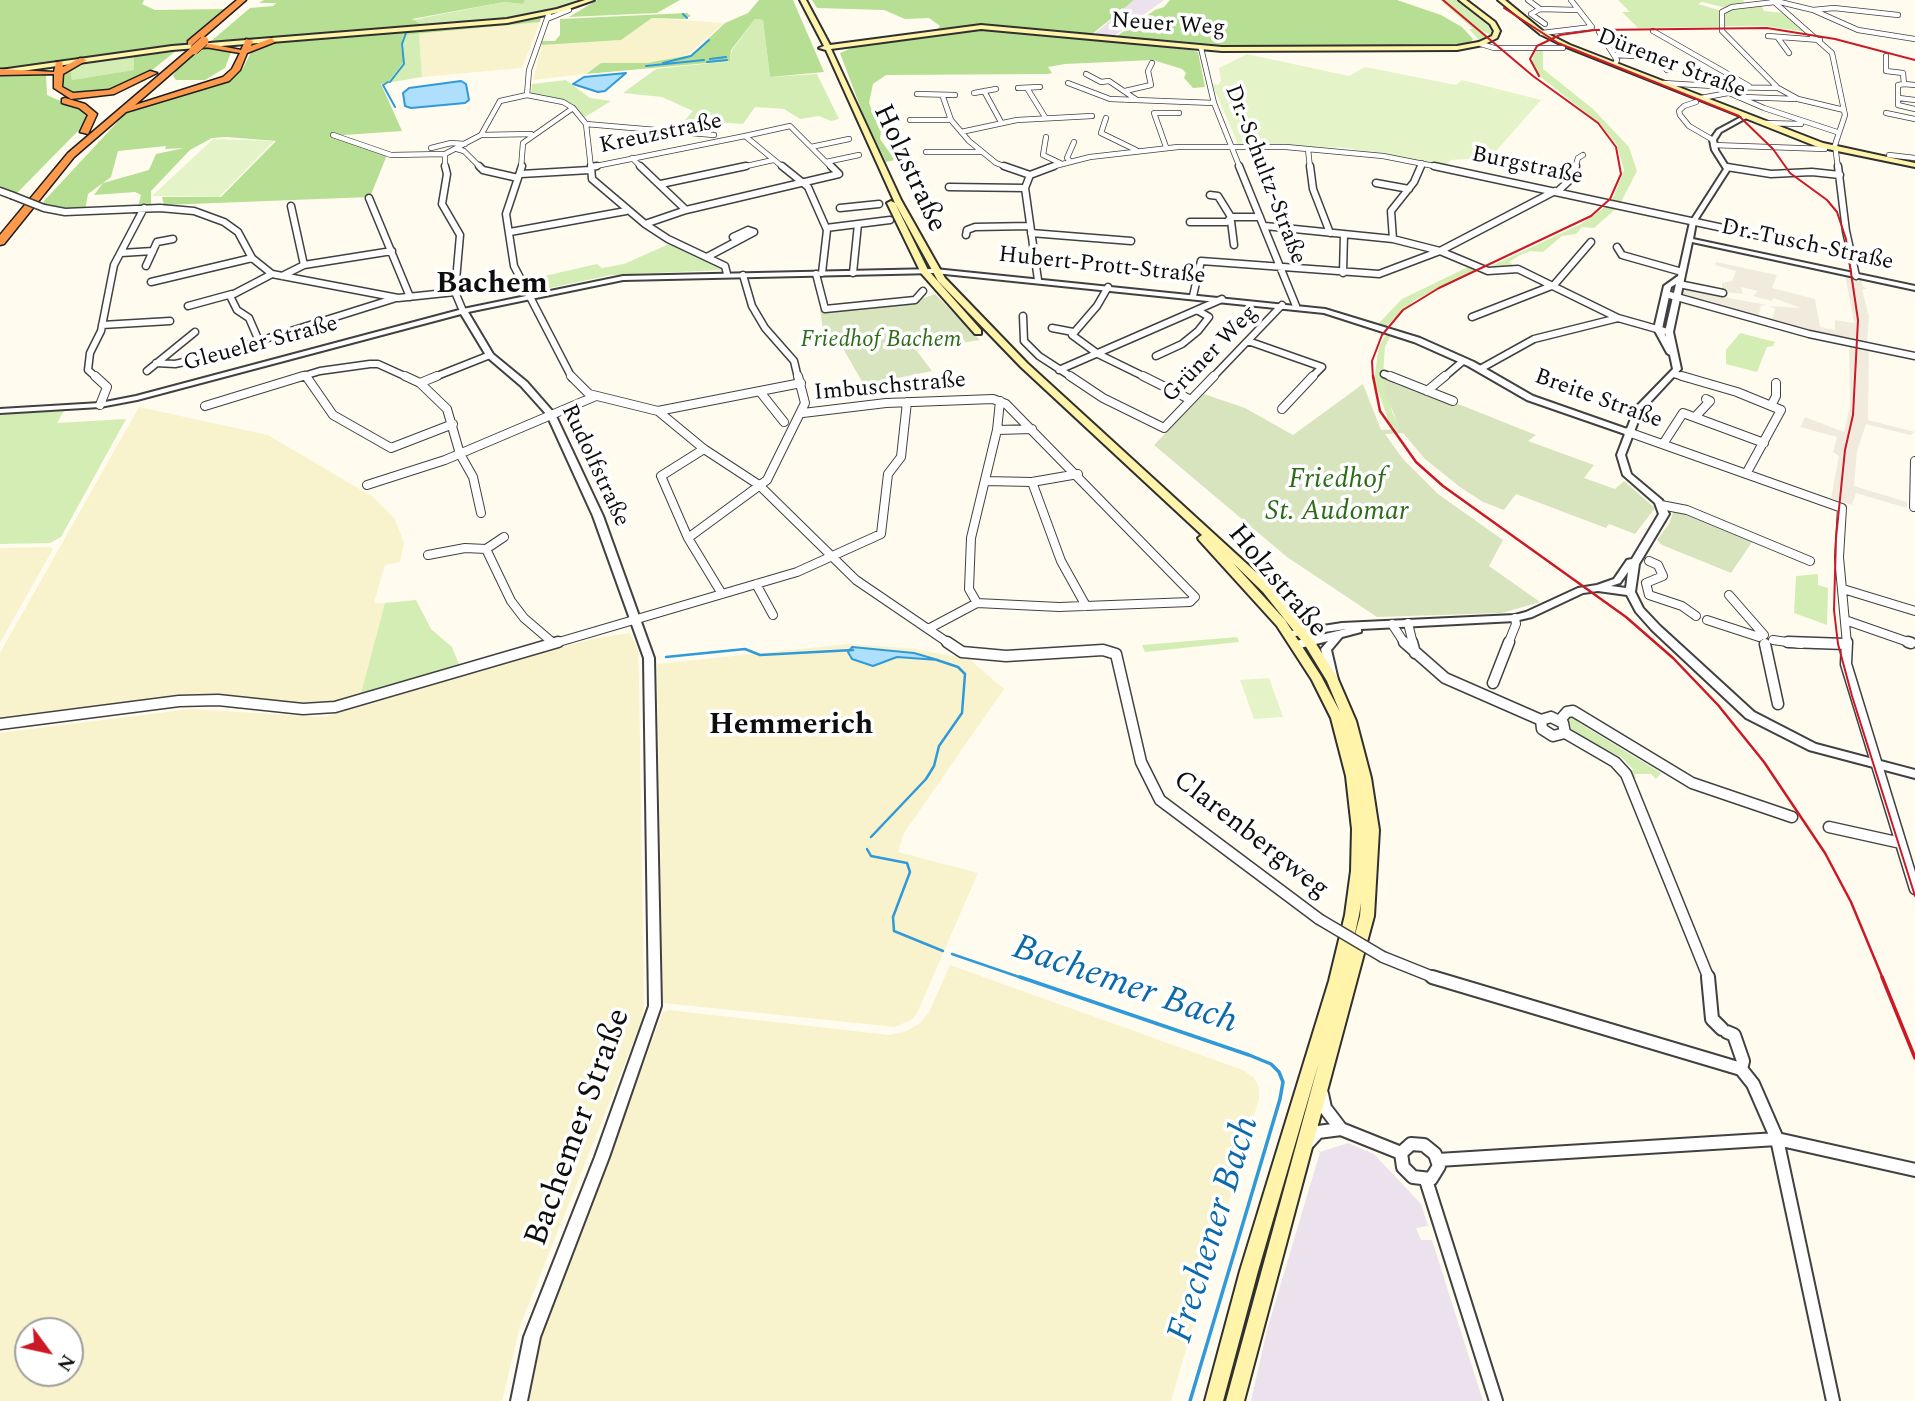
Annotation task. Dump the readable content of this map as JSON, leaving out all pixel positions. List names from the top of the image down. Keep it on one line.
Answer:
{"streets":{"main road":["Neuer Weg","Dürener Straße","Holzstraße"],"street":["Kreuzstraße","Burgstraße","Dr.-Schultz-Straße","Dr.-Tusch-Straße","Hubert-Prott-Straße","Gleueler Straße","Grüner Weg","Imbuschstraße","Breite Straße","Rudolfstraße","Clarenbergweg","Bachemer Straße"]},"crossings":[["Neuer Weg","Holzstraße"],["Neuer Weg","Dr.-Schultz-Straße"],["Burgstraße","Dr.-Schultz-Straße"],["Holzstraße","Hubert-Prott-Straße"],["Dr.-Schultz-Straße","Hubert-Prott-Straße"],["Hubert-Prott-Straße","Gleueler Straße"],["Hubert-Prott-Straße","Grüner Weg"],["Hubert-Prott-Straße","Breite Straße"],["Gleueler Straße","Rudolfstraße"],["Rudolfstraße","Bachemer Straße"]],"districts":["Bachem","Hemmerich"],"water":["Bachemer Bach","Frechener Bach"],"parks":["Friedhof Bachem","Friedhof St. Audomar"],"north":"bottom right"}
